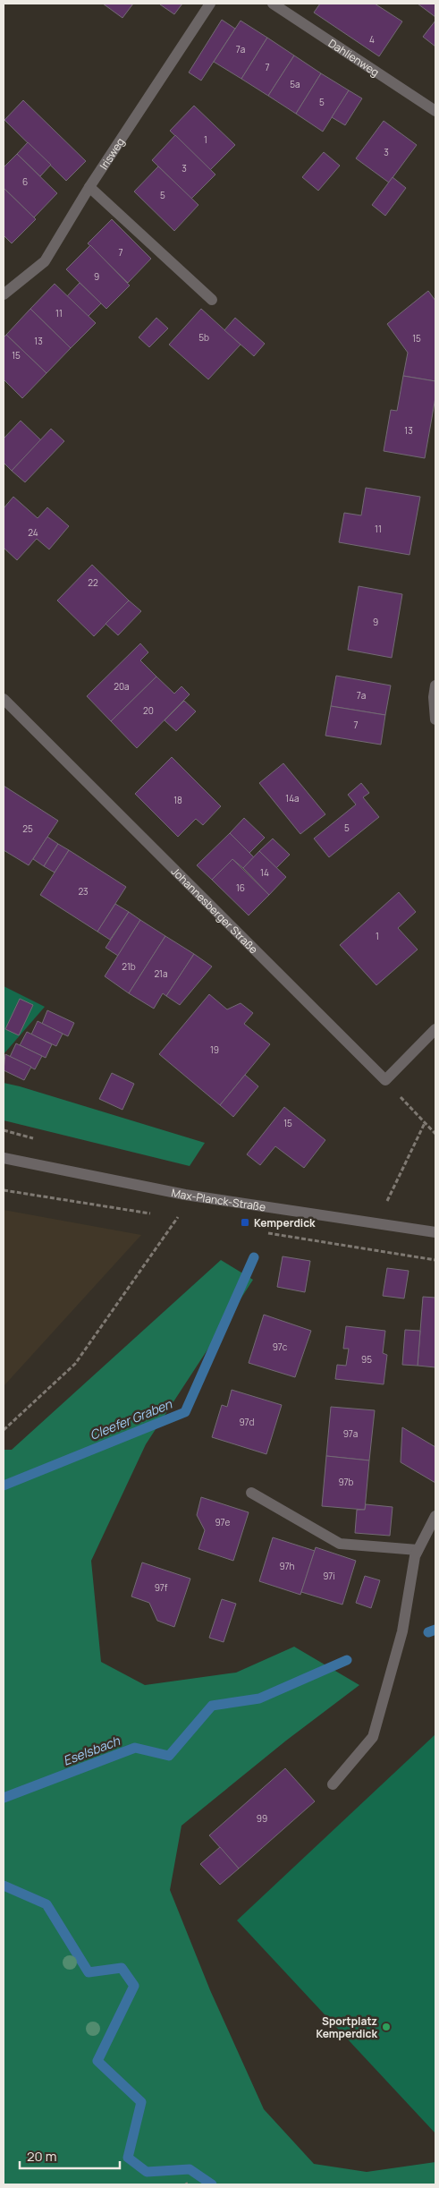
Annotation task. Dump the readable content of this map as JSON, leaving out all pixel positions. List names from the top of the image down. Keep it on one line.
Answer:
{"streets":{"street":["Dahlienweg","Irisweg","Johannesberger Straße","Max-Planck-Straße"]},"water":["Cleefer Graben","Eselsbach"],"places":{"transit":["Kemperdick"],"other":["Sportplatz Kemperdick"]},"house_numbers":["4","7a","7","5a","5","1","3","3","6","5","7","9","11","5b","15","13","15","13","11","24","22","9","20a","7a","20","7","14a","18","5","25","14","16","23","1","21b","21a","19","15","97c","95","97d","97a","97b","97e","97h","97i","97f","99"],"scale_bar":"20 m"}
